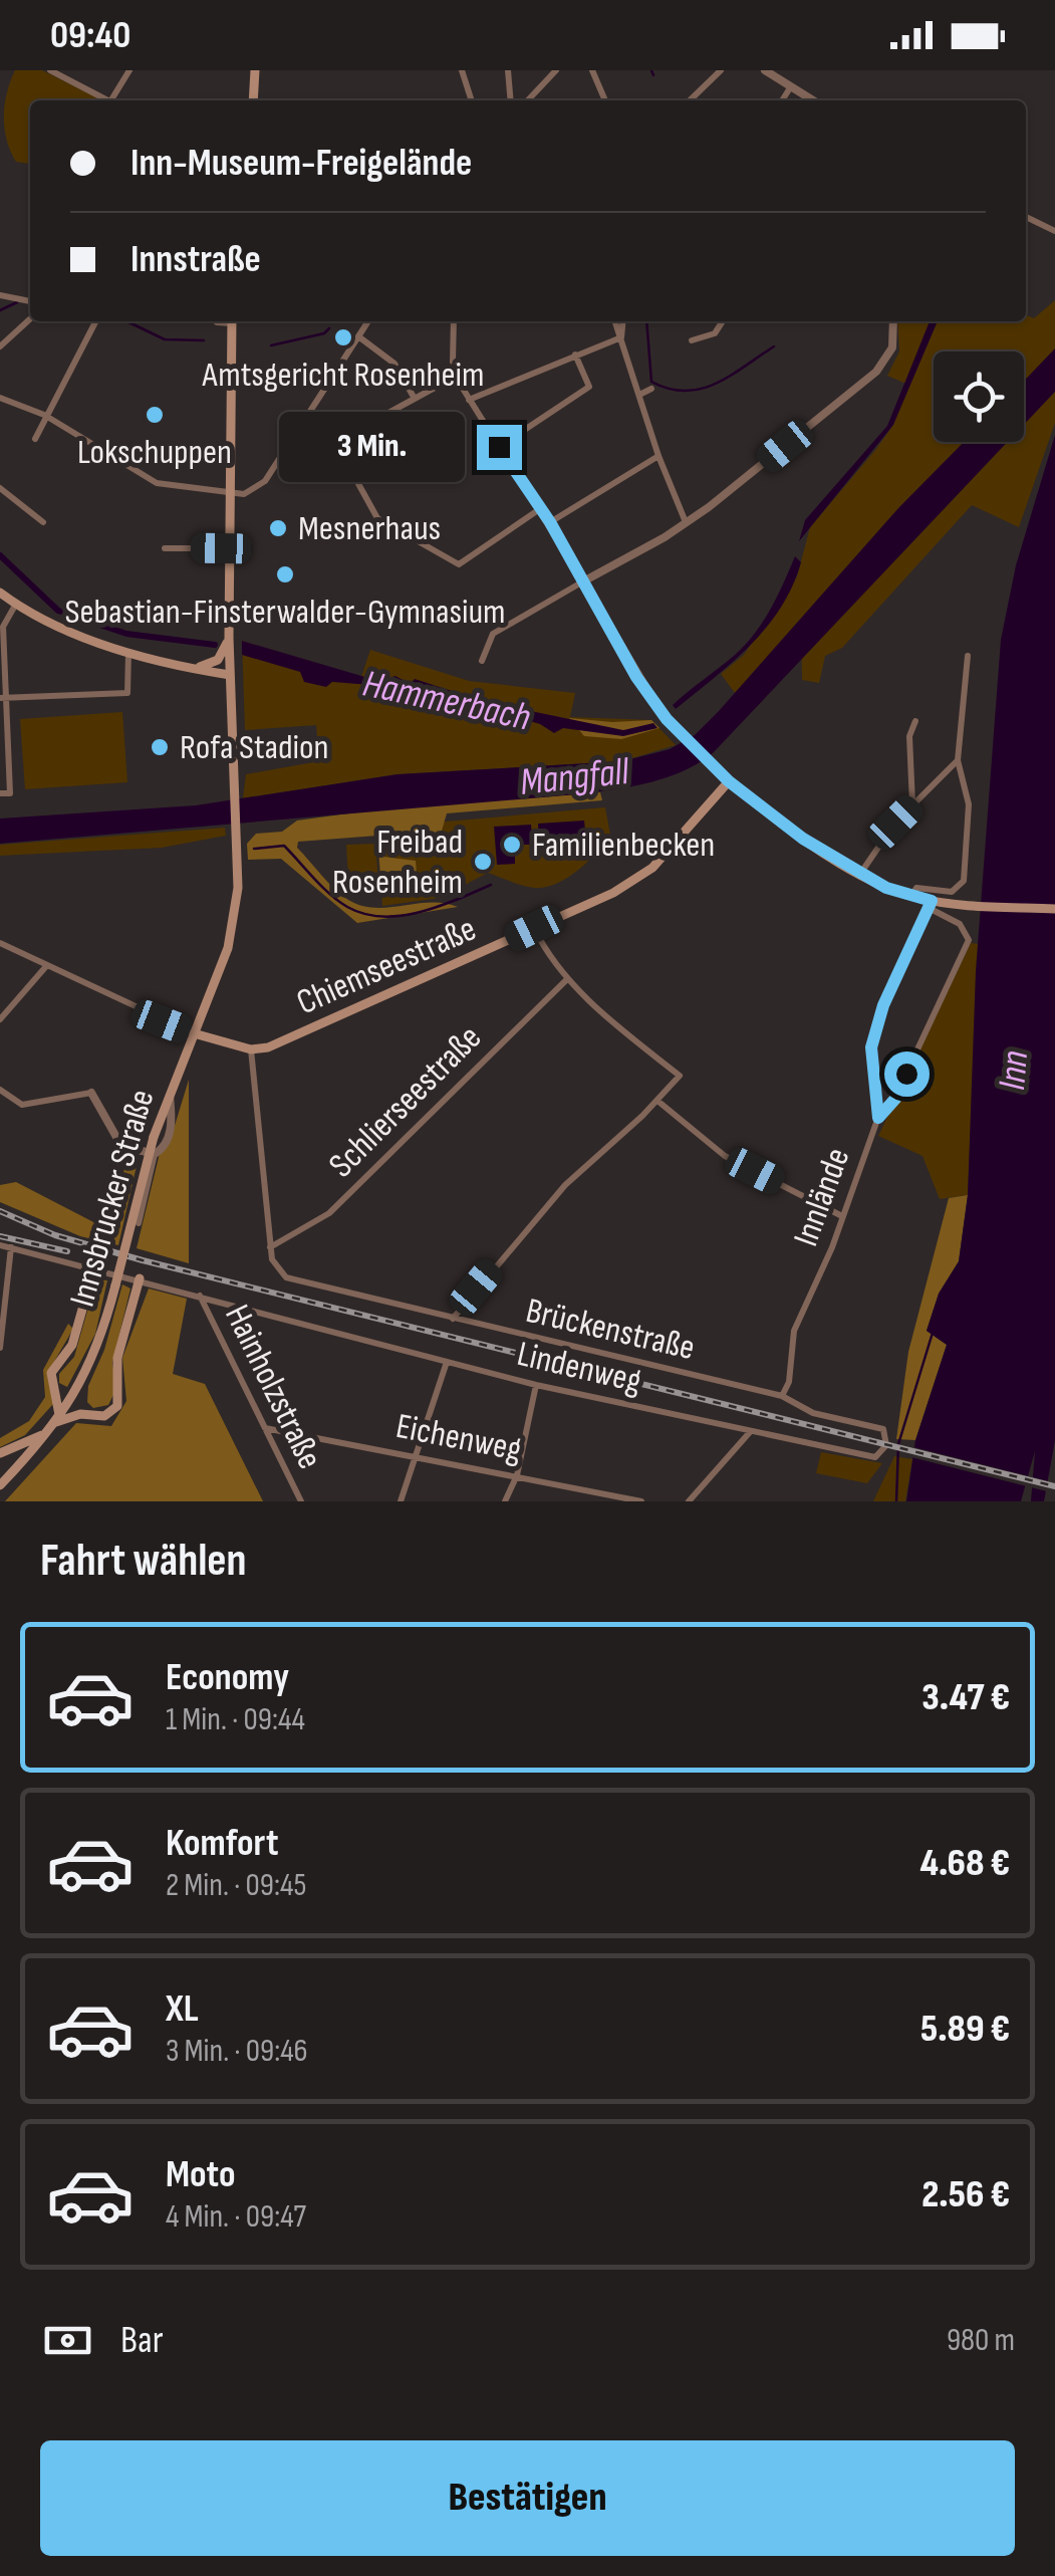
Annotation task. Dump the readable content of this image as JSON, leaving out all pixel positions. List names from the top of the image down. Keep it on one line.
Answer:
{"streets":{"main road":["Chiemseestraße","Innsbrucker Straße"],"street":["Schlierseestraße","Innlände","Brückenstraße","Lindenweg","Hainholzstraße","Eichenweg"]},"crossings":[["Schlierseestraße","Brückenstraße"],["Innlände","Brückenstraße"],["Innlände","Lindenweg"],["Brückenstraße","Lindenweg"],["Lindenweg","Hainholzstraße"],["Hainholzstraße","Eichenweg"]],"water":["Hammerbach","Mangfall","Inn"],"places":["Amtsgericht Rosenheim","Lokschuppen","Mesnerhaus","Sebastian-Finsterwalder-Gymnasium","Rofa Stadion","Familienbecken","Freibad Rosenheim"],"page":{"status":"09:40","banner":["Inn-Museum-Freigelände","Innstraße"],"bubble":"3 Min.","heading":"Fahrt wählen","list":[{"name":"Economy","note":"1 Min. · 09:44","value":"3.47 €"},{"name":"Komfort","note":"2 Min. · 09:45","value":"4.68 €"},{"name":"XL","note":"3 Min. · 09:46","value":"5.89 €"},{"name":"Moto","note":"4 Min. · 09:47","value":"2.56 €"}],"pay":["Bar","980 m"],"buttons":"Bestätigen"}}
